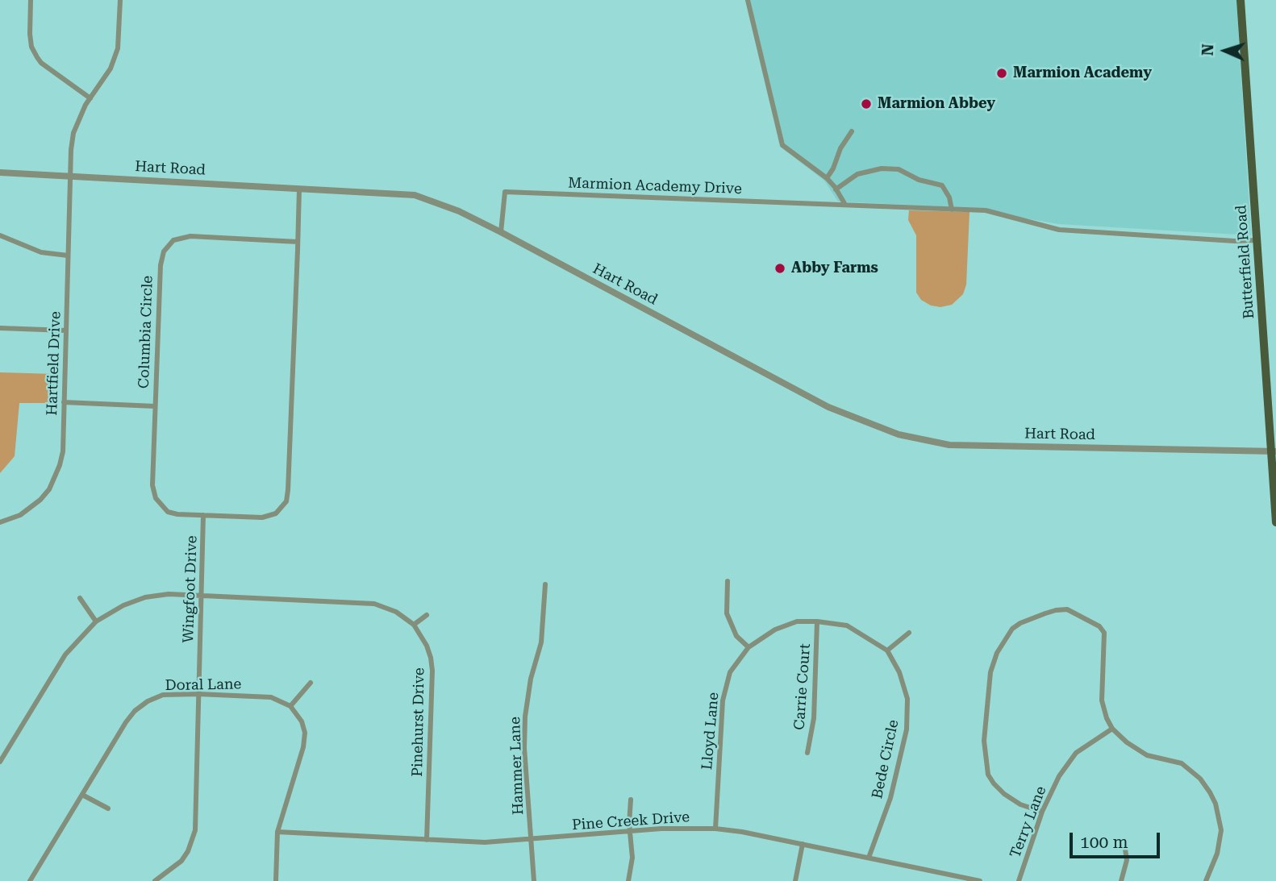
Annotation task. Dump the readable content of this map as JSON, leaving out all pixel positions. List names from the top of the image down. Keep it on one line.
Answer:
{"streets":{"main road":["Butterfield Road"],"street":["Hart Road","Marmion Academy Drive","Columbia Circle","Hartfield Drive","Wingfoot Drive","Doral Lane","Carrie Court","Pinehurst Drive","Lloyd Lane","Bede Circle","Hammer Lane","Pine Creek Drive","Terry Lane"]},"crossings":[["Hart Road","Marmion Academy Drive"],["Hart Road","Butterfield Road"],["Hart Road","Hartfield Drive"],["Hart Road","Wingfoot Drive"],["Marmion Academy Drive","Butterfield Road"],["Columbia Circle","Wingfoot Drive"],["Wingfoot Drive","Doral Lane"],["Wingfoot Drive","Pinehurst Drive"],["Pinehurst Drive","Pine Creek Drive"],["Lloyd Lane","Pine Creek Drive"],["Bede Circle","Pine Creek Drive"],["Hammer Lane","Pine Creek Drive"]],"places":["Marmion Academy","Marmion Abbey","Abby Farms"],"scale_bar":"100 m","north":"left"}
